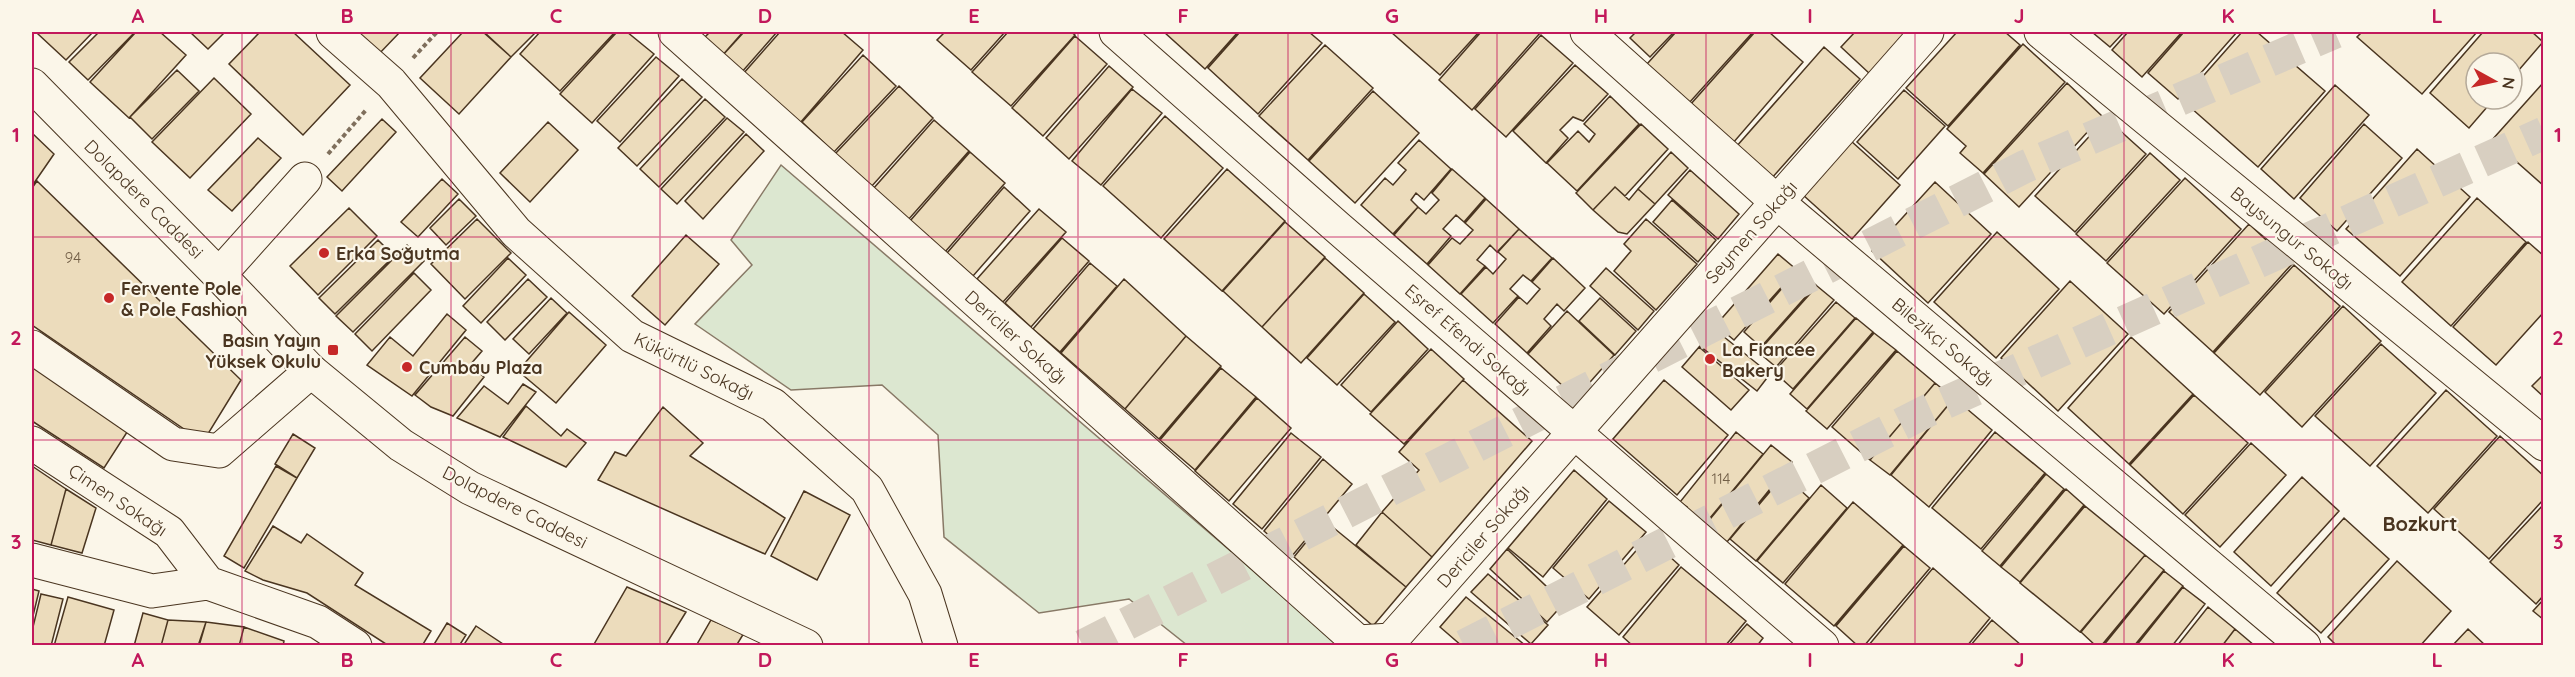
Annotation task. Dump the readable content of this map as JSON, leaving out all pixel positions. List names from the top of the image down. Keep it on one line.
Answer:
{"streets":{"street":["Dolapdere Caddesi","Seymen Sokağı","Baysungur Sokağı","Dericiler Sokağı","Eşref Efendi Sokağı","Bilezikçi Sokağı","Kükürtlü Sokağı","Çimen Sokağı"]},"crossings":[["Seymen Sokağı","Dericiler Sokağı"],["Seymen Sokağı","Eşref Efendi Sokağı"],["Seymen Sokağı","Bilezikçi Sokağı"],["Dericiler Sokağı","Eşref Efendi Sokağı"]],"districts":["Bozkurt"],"places":{"other":["Erka Soğutma","Fervente Pole & Pole Fashion","La Fiancee Bakery","Cumbau Plaza"],"transit":["Basın Yayın Yüksek Okulu"]},"house_numbers":["94","114"],"north":"right","grid":{"columns":["A","B","C","D","E","F","G","H","I","J","K","L"],"rows":["1","2","3"]}}
